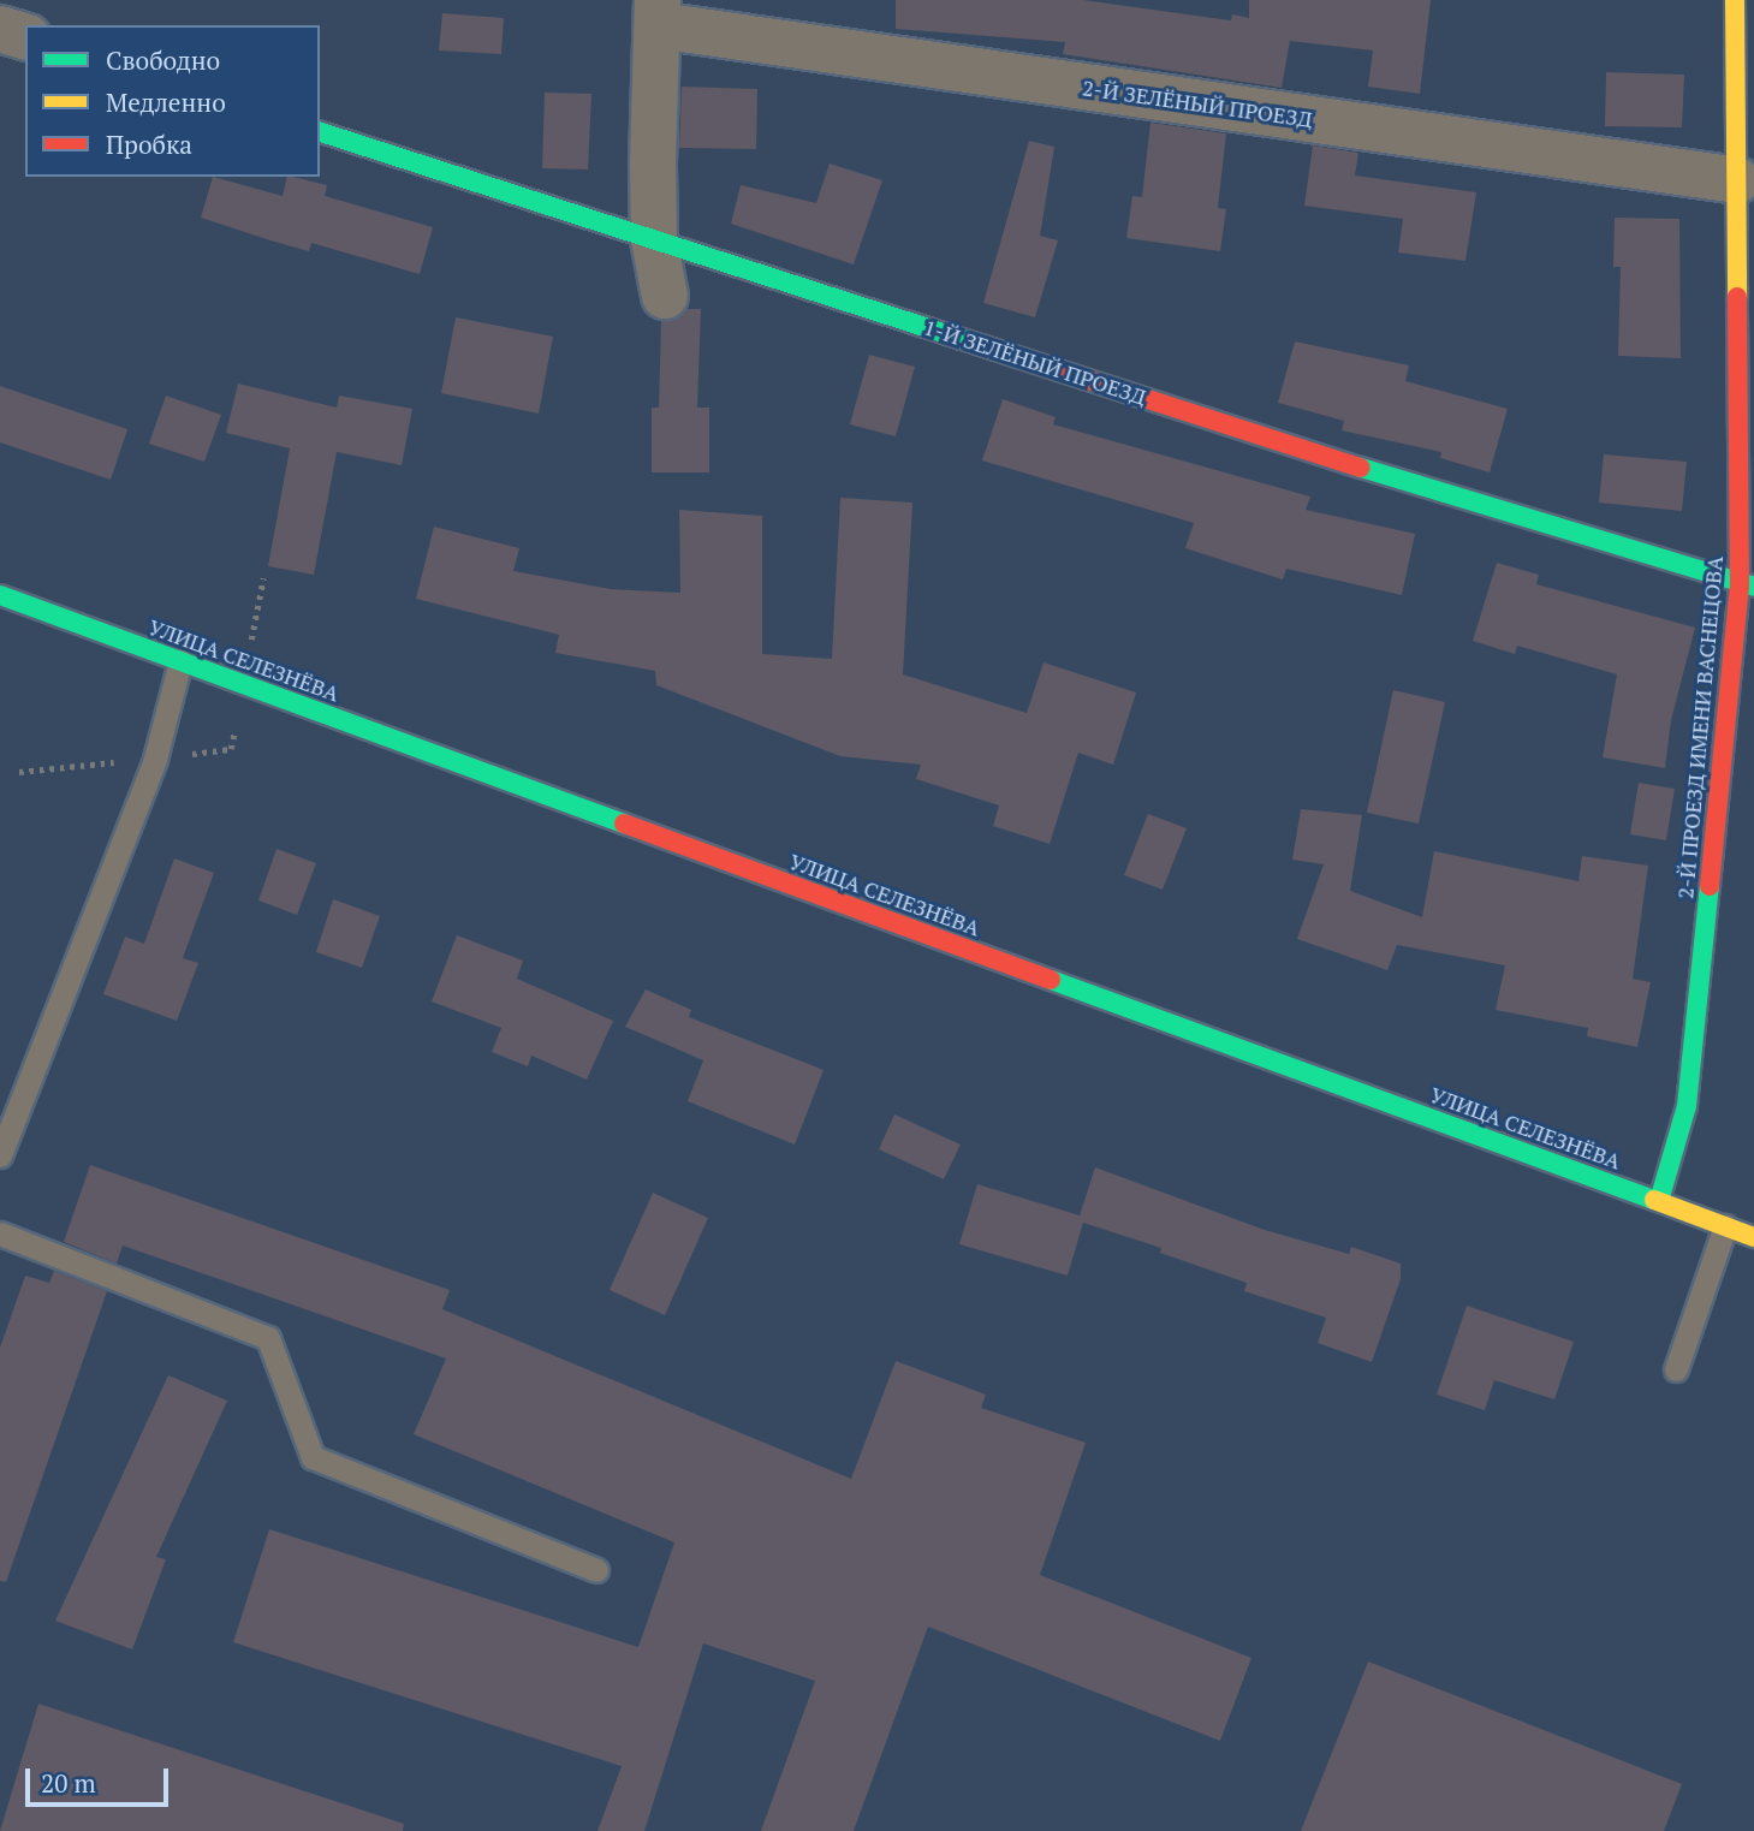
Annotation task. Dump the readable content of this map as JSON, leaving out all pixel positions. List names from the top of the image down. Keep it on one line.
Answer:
{"streets":{"street":["2-Й ЗЕЛЁНЫЙ ПРОЕЗД","1-Й ЗЕЛЁНЫЙ ПРОЕЗД","УЛИЦА СЕЛЕЗНЁВА","2-Й ПРОЕЗД ИМЕНИ ВАСНЕЦОВА"]},"crossings":[["2-Й ЗЕЛЁНЫЙ ПРОЕЗД","2-Й ПРОЕЗД ИМЕНИ ВАСНЕЦОВА"],["1-Й ЗЕЛЁНЫЙ ПРОЕЗД","2-Й ПРОЕЗД ИМЕНИ ВАСНЕЦОВА"],["УЛИЦА СЕЛЕЗНЁВА","2-Й ПРОЕЗД ИМЕНИ ВАСНЕЦОВА"]],"legend":["Свободно","Медленно","Пробка"],"scale_bar":"20 m"}
